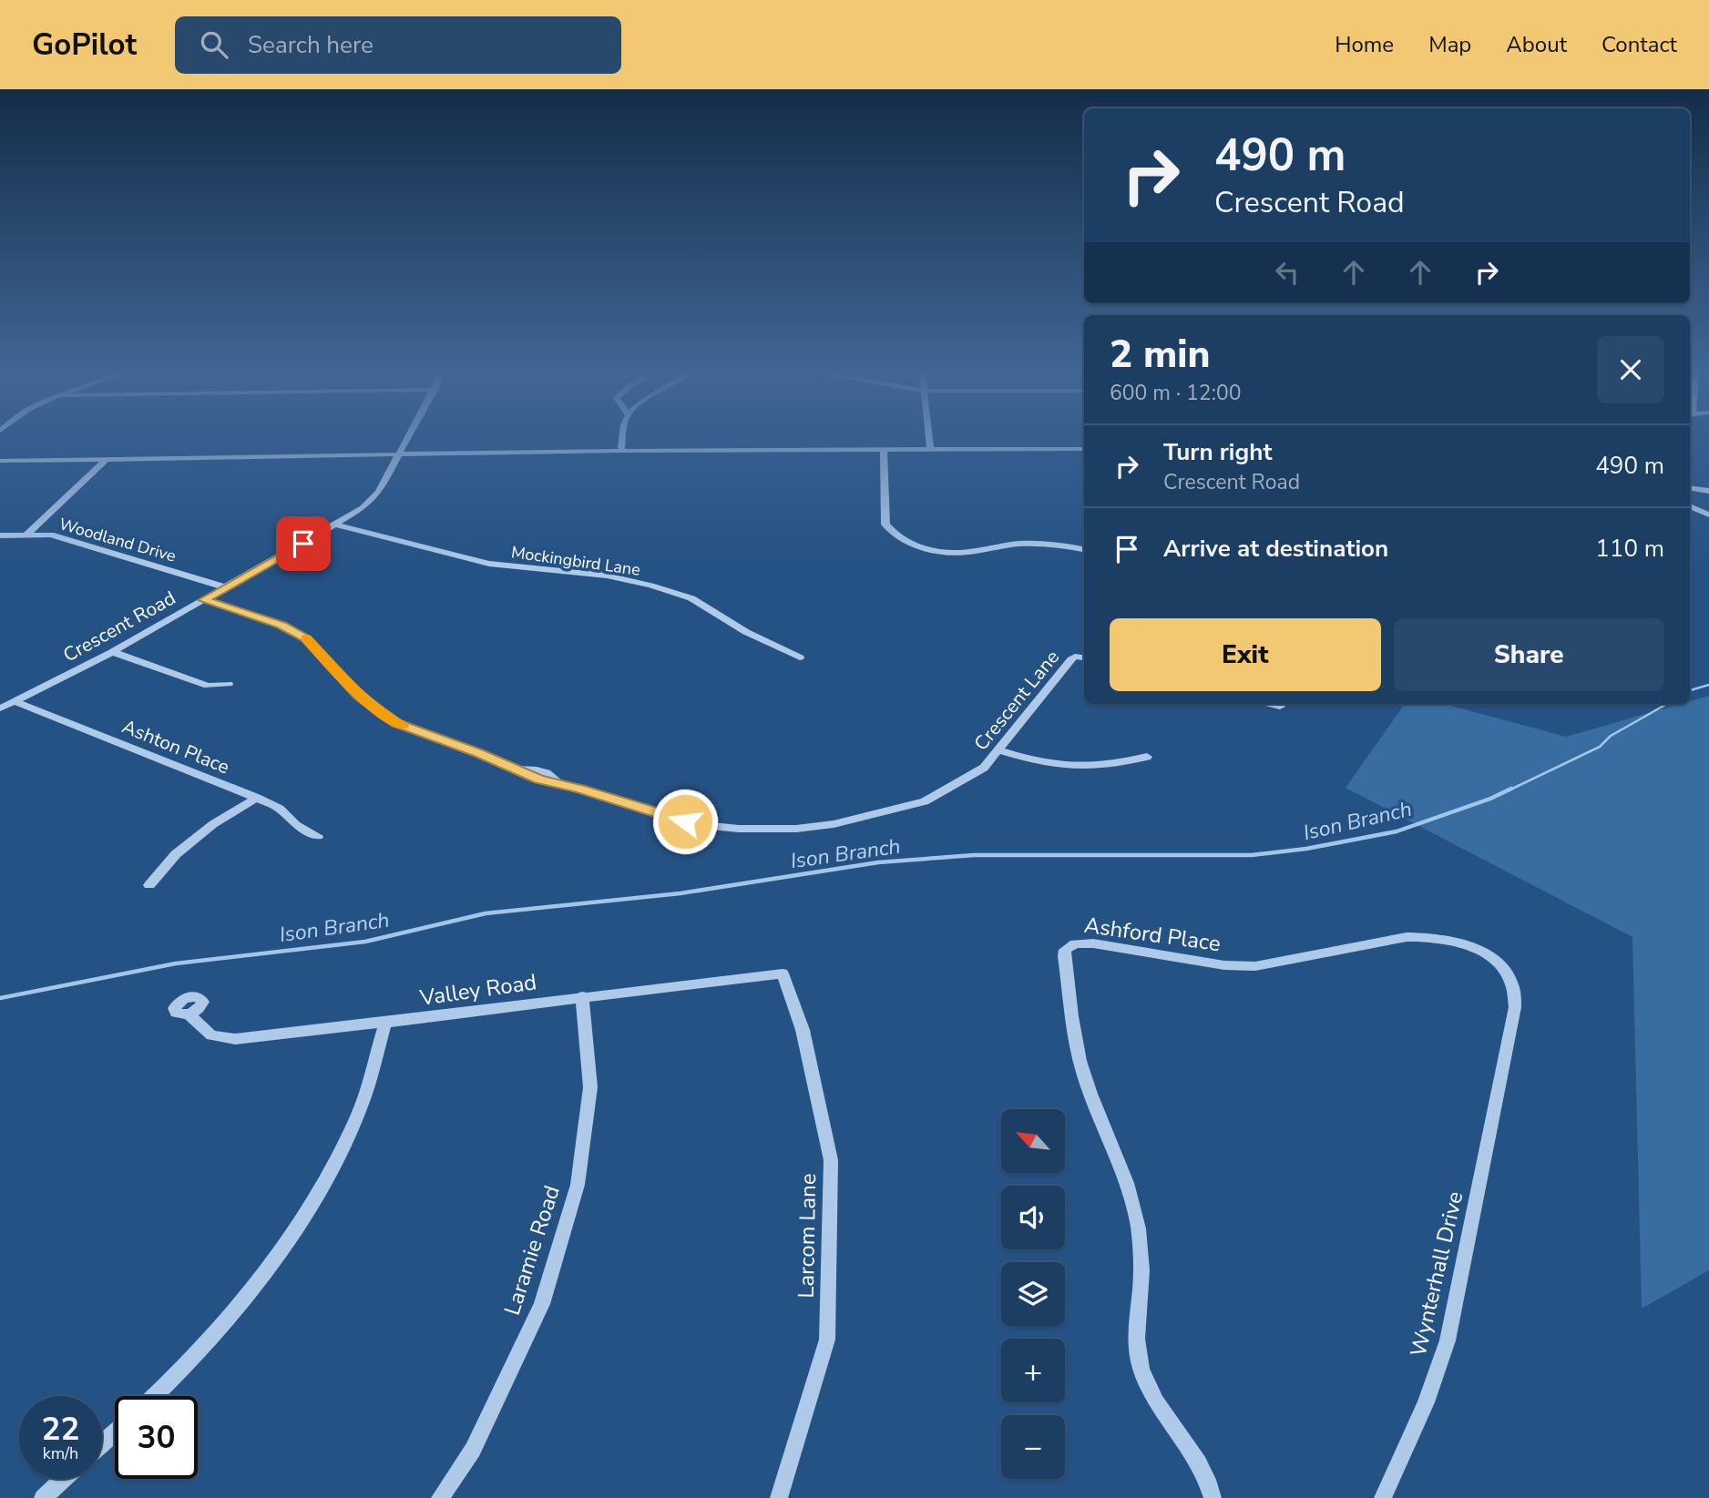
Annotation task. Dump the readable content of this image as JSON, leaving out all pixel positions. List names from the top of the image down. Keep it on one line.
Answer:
{"streets":{"street":["Woodland Drive","Mockingbird Lane","Crescent Road","Crescent Lane","Ashton Place","Ashford Place","Valley Road","Larcom Lane","Laramie Road","Wynterhall Drive"]},"crossings":[["Woodland Drive","Crescent Road"],["Mockingbird Lane","Crescent Road"],["Crescent Road","Crescent Lane"],["Crescent Road","Ashton Place"],["Ashford Place","Wynterhall Drive"],["Valley Road","Larcom Lane"],["Valley Road","Laramie Road"]],"water":["Ison Branch"],"north":"top left","page":{"header":"GoPilot","search":"Search here","nav":["Home","Map","About","Contact"],"turn":["490 m","Crescent Road"],"heading":["2 min","600 m · 12:00"],"list":[{"name":"Turn right","note":"Crescent Road","value":"490 m"},{"name":"Arrive at destination","value":"110 m"}],"buttons":["Exit","Share"],"map_buttons":["+","−"],"speed":"22 km/h","limit":"30"}}
